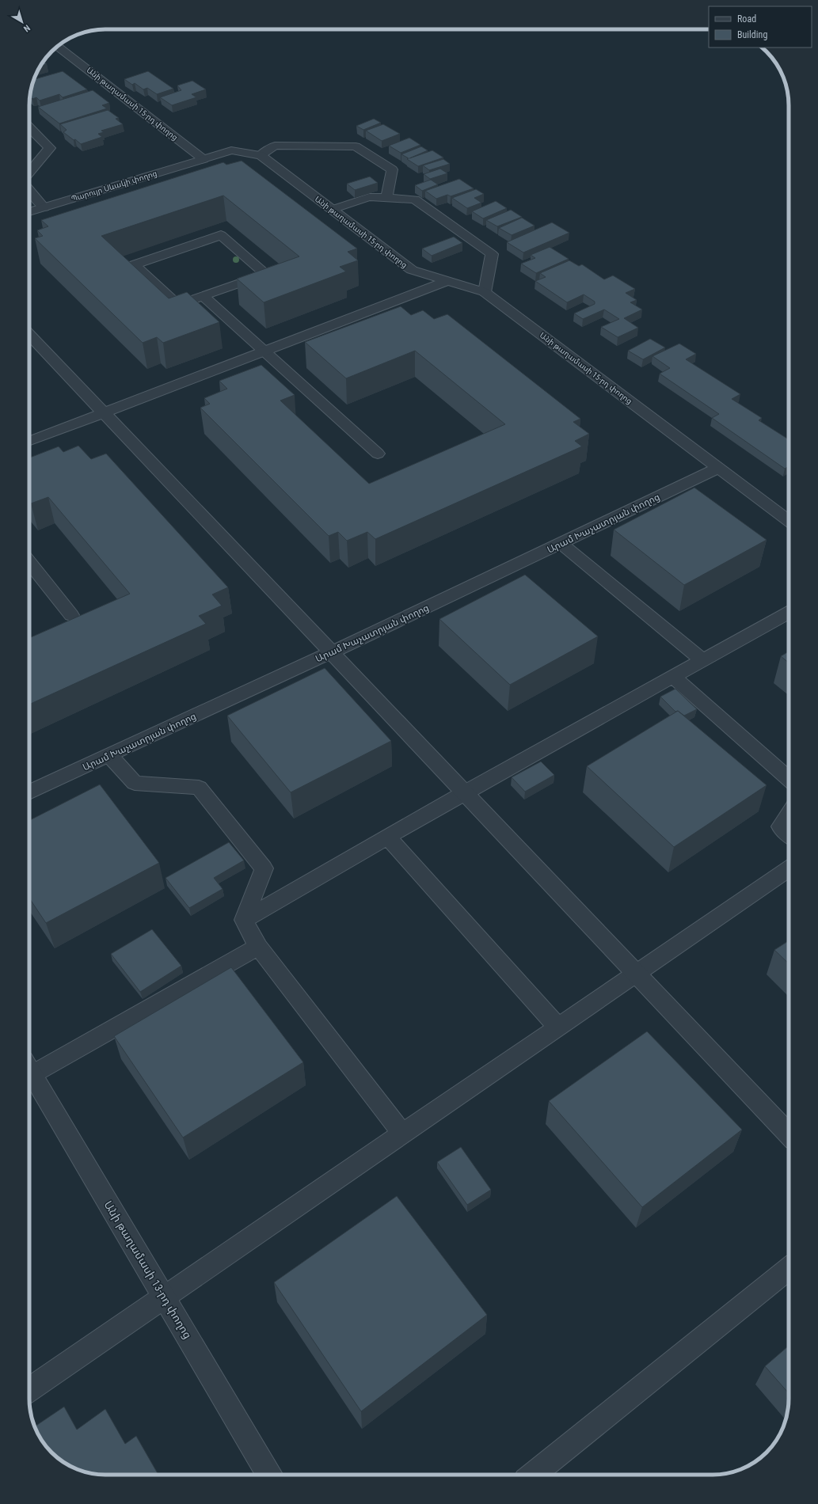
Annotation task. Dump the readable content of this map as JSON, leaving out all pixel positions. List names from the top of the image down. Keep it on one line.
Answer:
{"streets":{"street":["Անի թաղամասի 15-րդ փողոց","Պարույր Սևակի փողոց","Արամ Խաչատրյան փողոց","Անի թաղամասի 13-րդ փողոց"]},"crossings":[["Անի թաղամասի 15-րդ փողոց","Պարույր Սևակի փողոց"],["Անի թաղամասի 15-րդ փողոց","Արամ Խաչատրյան փողոց"]],"legend":["Road","Building"],"north":"bottom right"}
